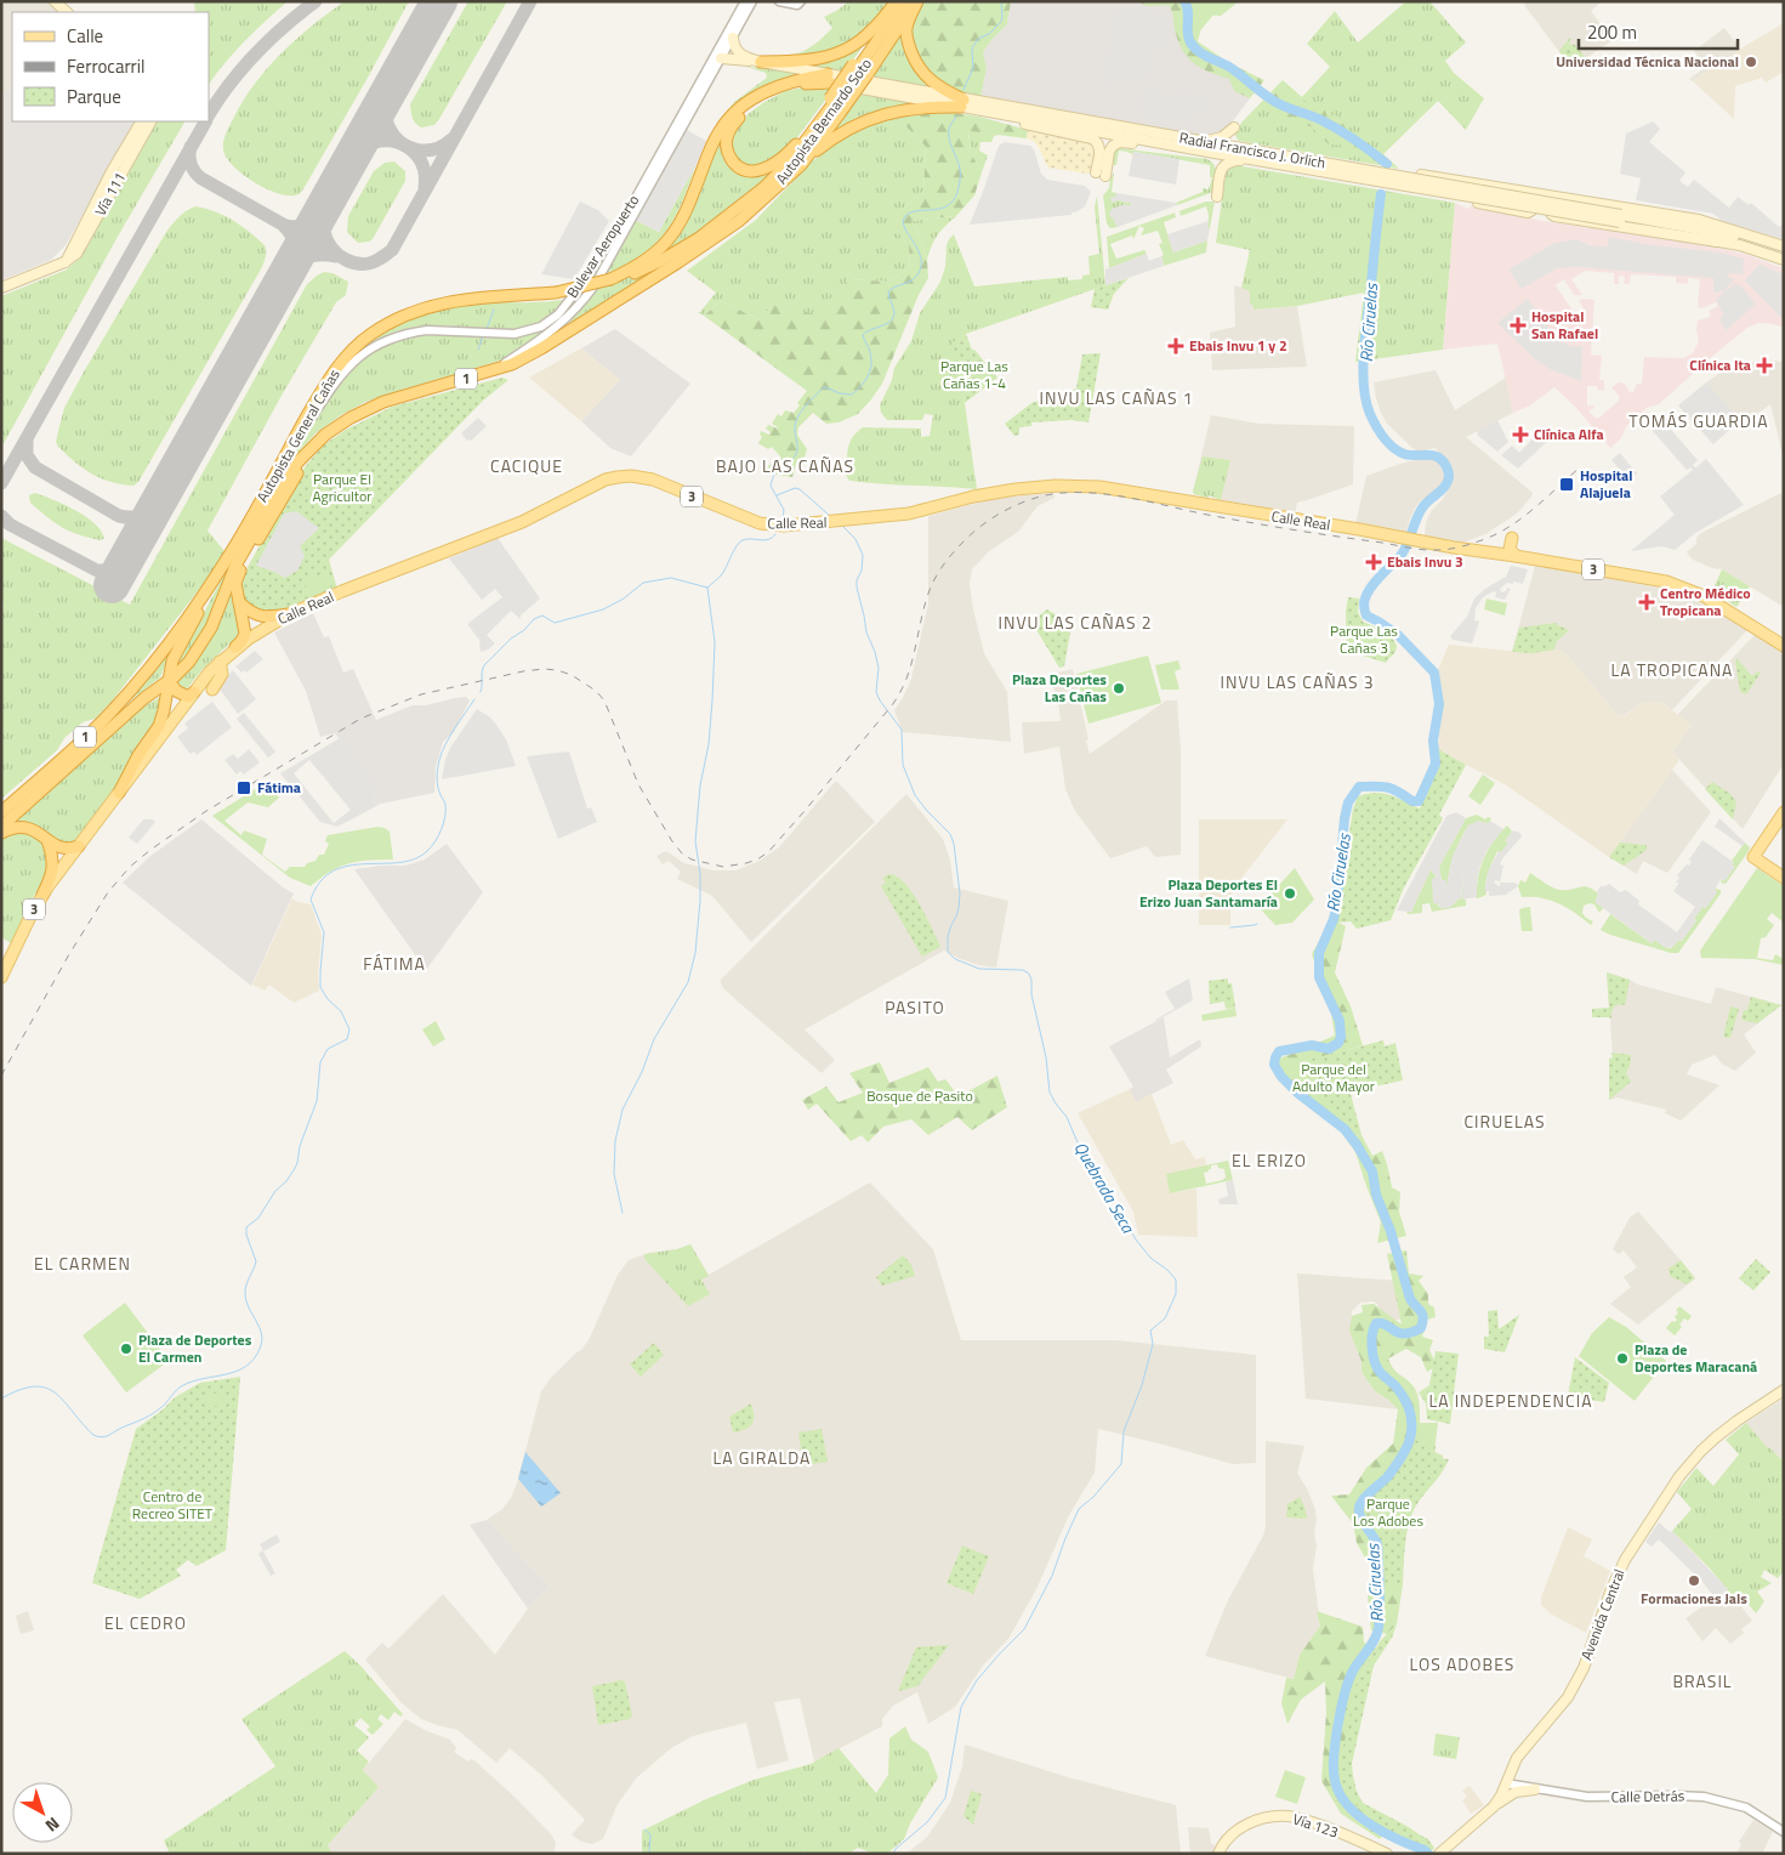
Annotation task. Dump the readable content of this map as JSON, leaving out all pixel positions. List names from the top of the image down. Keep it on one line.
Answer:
{"streets":{"highway":["Autopista Bernardo Soto","1","Autopista General Cañas"],"main road":["Radial Francisco J. Orlich","Vía 111","3","Calle Real","Avenida Central","Vía 123"],"street":["Bulevar Aeropuerto","Calle Detrás"]},"crossings":[["Autopista Bernardo Soto","Autopista General Cañas"],["Radial Francisco J. Orlich","Bulevar Aeropuerto"],["Bulevar Aeropuerto","Autopista General Cañas"],["Avenida Central","Calle Detrás"]],"districts":["INVU LAS CAÑAS 1","TOMÁS GUARDIA","CACIQUE","BAJO LAS CAÑAS","INVU LAS CAÑAS 2","LA TROPICANA","INVU LAS CAÑAS 3","FÁTIMA","PASITO","CIRUELAS","EL ERIZO","EL CARMEN","LA INDEPENDENCIA","LA GIRALDA","EL CEDRO","LOS ADOBES","BRASIL"],"water":["Río Ciruelas","Quebrada Seca"],"parks":["Parque Las Cañas 1-4","Parque El Agricultor","Parque Las Cañas 3","Parque del Adulto Mayor","Bosque de Pasito","Centro de Recreo SITET","Parque Los Adobes"],"places":{"other":["Universidad Técnica Nacional","Plaza Deportes Las Cañas","Plaza Deportes El Erizo Juan Santamaría","Plaza de Deportes El Carmen","Plaza de Deportes Maracaná","Formaciones Jals"],"health":["Hospital San Rafael","Ebais Invu 1 y 2","Clínica Ita","Clínica Alfa","Ebais Invu 3","Centro Médico Tropicana"],"transit":["Hospital Alajuela","Fátima"]},"legend":["Calle","Ferrocarril","Parque"],"scale_bar":"200 m","north":"bottom right"}
